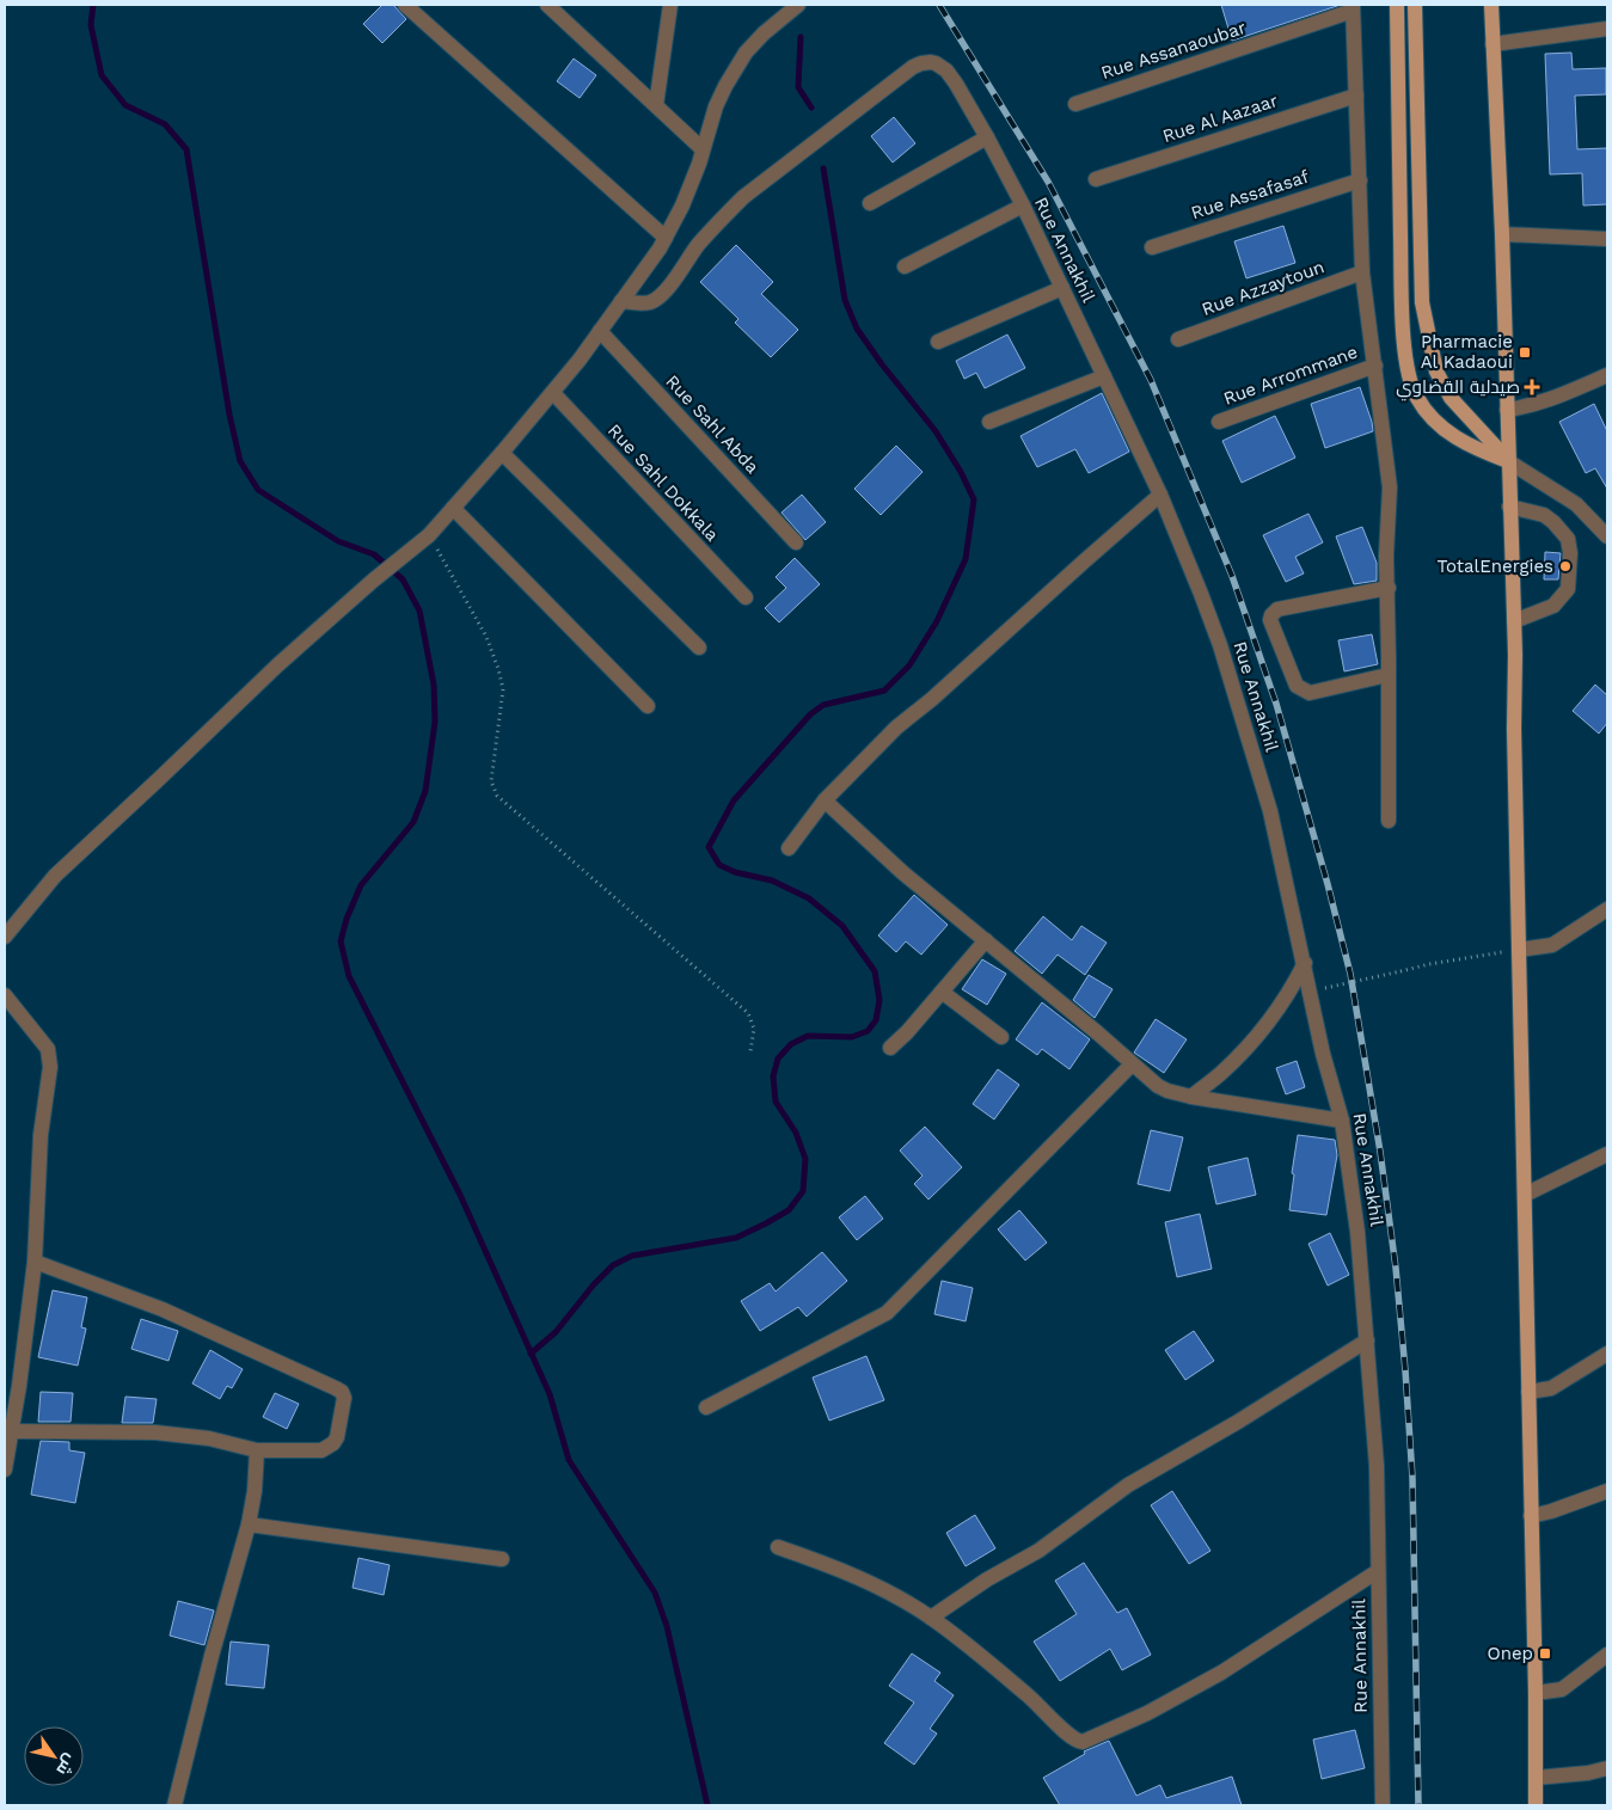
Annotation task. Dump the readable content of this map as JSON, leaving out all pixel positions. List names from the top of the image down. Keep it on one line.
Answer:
{"streets":{"street":["Rue Assanaoubar","Rue Al Aazaar","Rue Assafasaf","Rue Annakhil","Rue Azzaytoun","Rue Arrommane","Rue Sahl Abda","Rue Sahl Dokkala"]},"places":{"transit":["Pharmacie Al Kadaoui","Onep"],"health":["صيدلية القضاوي"],"other":["TotalEnergies"]},"north":"bottom right"}
